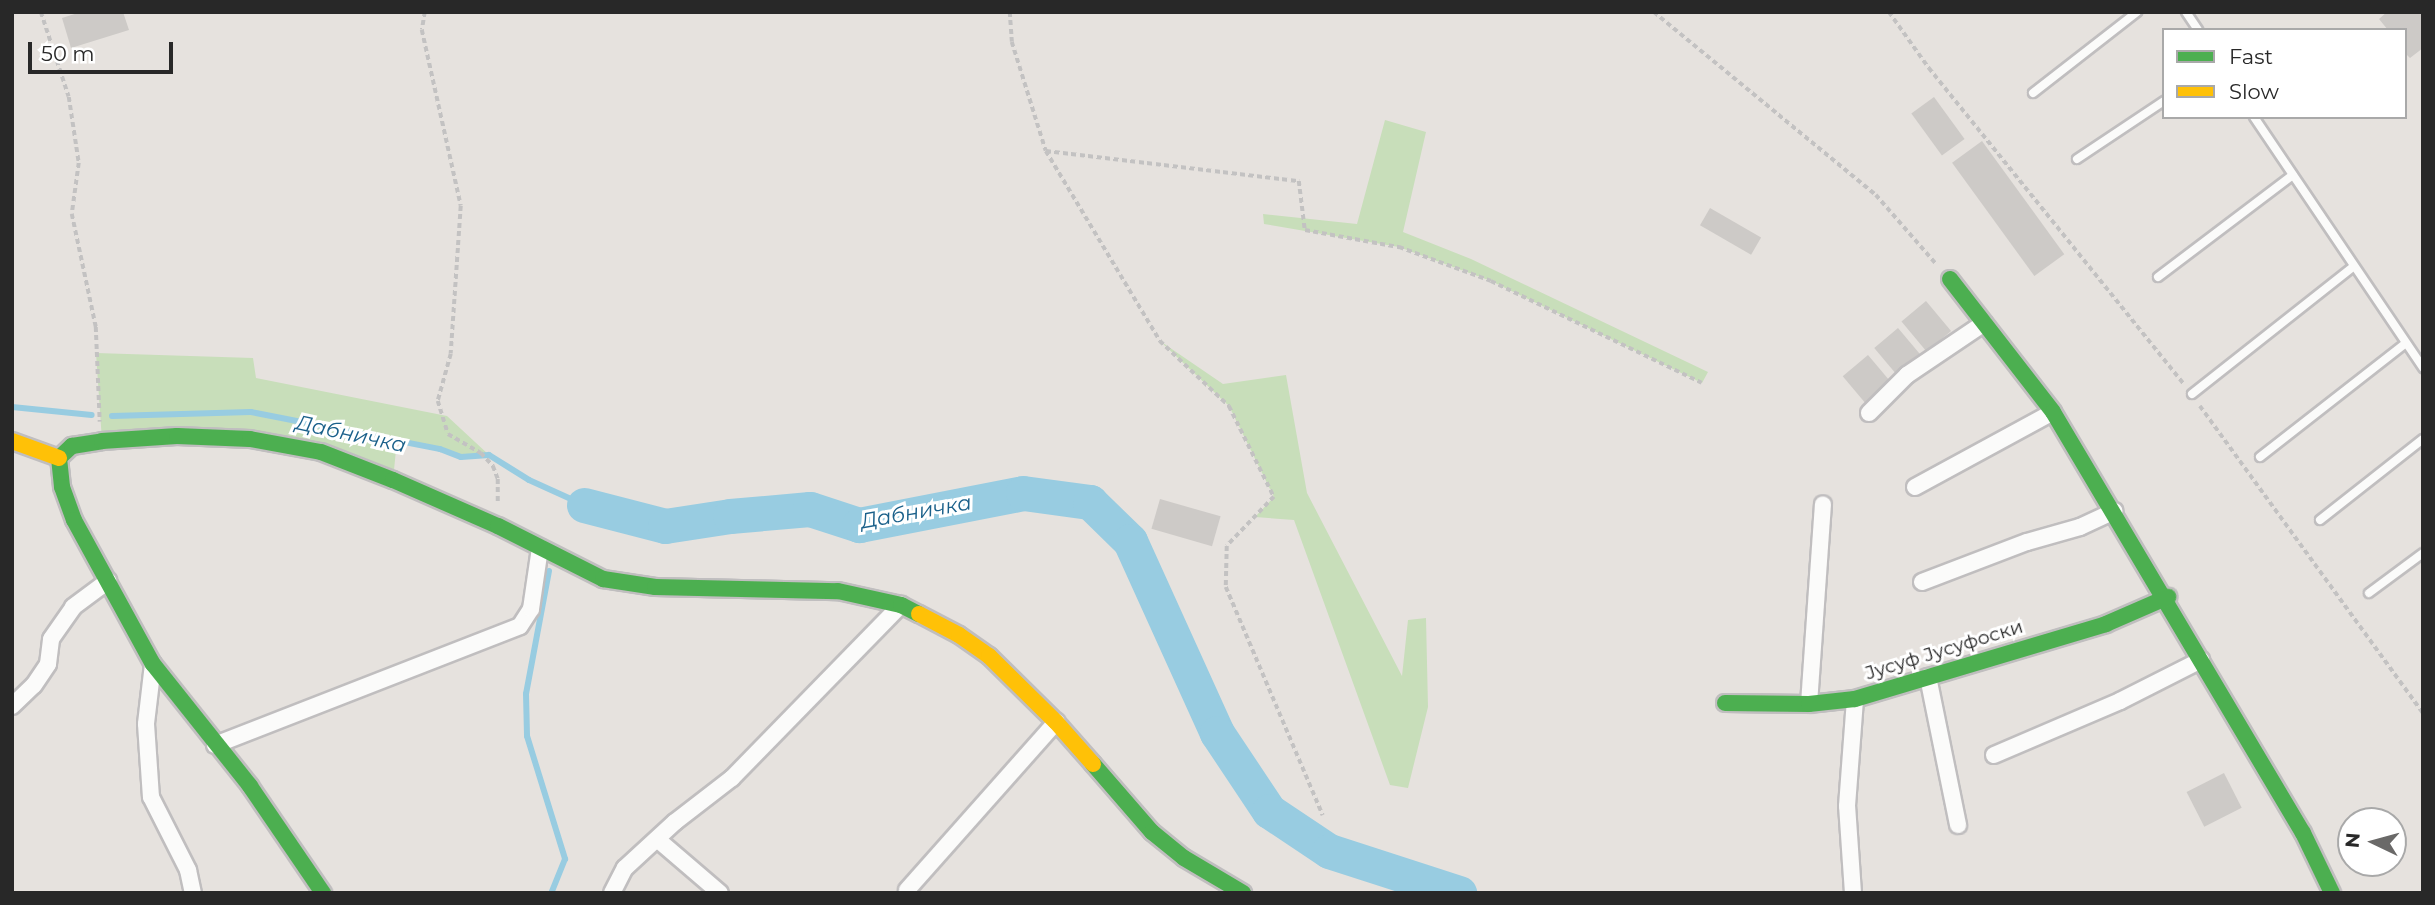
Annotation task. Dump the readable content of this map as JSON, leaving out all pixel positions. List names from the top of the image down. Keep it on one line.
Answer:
{"streets":{"street":["Јусуф Јусуфоски"]},"water":["Дабничка"],"legend":["Fast","Slow"],"scale_bar":"50 m","north":"left"}
